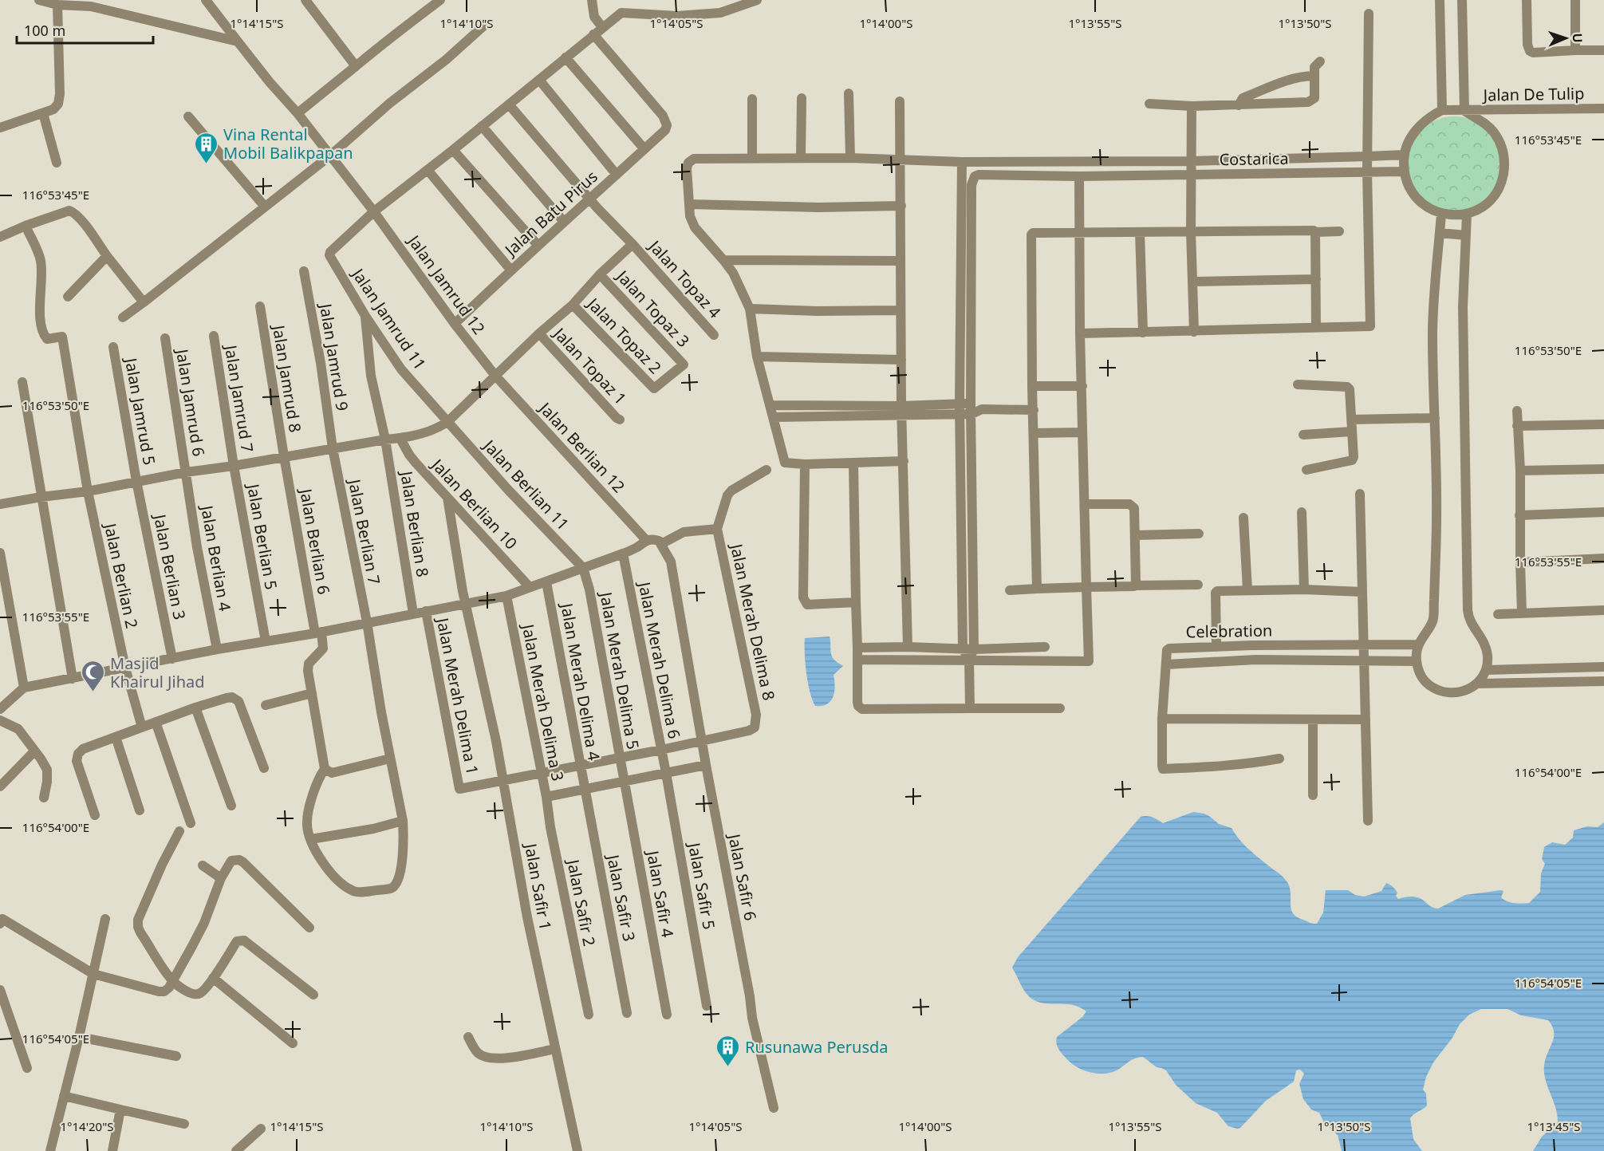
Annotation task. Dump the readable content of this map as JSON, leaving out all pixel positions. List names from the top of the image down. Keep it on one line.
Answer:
{"streets":{"street":["Jalan De Tulip","Costarica","Jalan Batu Pirus","Jalan Topaz 4","Jalan Jamrud 12","Jalan Topaz 3","Jalan Jamrud 11","Jalan Topaz 2","Jalan Jamrud 9","Jalan Topaz 1","Jalan Jamrud 8","Jalan Jamrud 7","Jalan Jamrud 6","Jalan Jamrud 5","Jalan Berlian 12","Jalan Berlian 11","Jalan Berlian 10","Jalan Berlian 8","Jalan Berlian 7","Jalan Berlian 5","Jalan Berlian 6","Jalan Berlian 4","Jalan Berlian 3","Jalan Berlian 2","Jalan Merah Delima 8","Celebration","Jalan Merah Delima 6","Jalan Merah Delima 5","Jalan Merah Delima 4","Jalan Merah Delima 1","Jalan Merah Delima 3","Jalan Safir 6","Jalan Safir 5","Jalan Safir 1","Jalan Safir 4","Jalan Safir 3","Jalan Safir 2"]},"crossings":[["Jalan De Tulip","Costarica"],["Jalan Batu Pirus","Jalan Topaz 4"],["Jalan Batu Pirus","Jalan Jamrud 12"],["Jalan Jamrud 12","Jalan Jamrud 11"],["Jalan Jamrud 12","Jalan Berlian 12"],["Jalan Topaz 3","Jalan Topaz 2"],["Jalan Jamrud 11","Jalan Berlian 11"],["Jalan Jamrud 11","Jalan Berlian 8"],["Jalan Jamrud 9","Jalan Berlian 7"],["Jalan Jamrud 8","Jalan Berlian 6"],["Jalan Jamrud 7","Jalan Berlian 5"],["Jalan Jamrud 6","Jalan Berlian 4"],["Jalan Jamrud 5","Jalan Berlian 3"],["Jalan Berlian 11","Jalan Merah Delima 5"],["Jalan Berlian 10","Jalan Safir 1"],["Jalan Merah Delima 8","Jalan Merah Delima 1"],["Jalan Merah Delima 8","Jalan Safir 6"],["Jalan Merah Delima 6","Jalan Merah Delima 1"],["Jalan Merah Delima 6","Jalan Merah Delima 3"],["Jalan Merah Delima 6","Jalan Safir 5"],["Jalan Merah Delima 5","Jalan Merah Delima 1"],["Jalan Merah Delima 5","Jalan Merah Delima 3"],["Jalan Merah Delima 5","Jalan Safir 4"],["Jalan Merah Delima 4","Jalan Merah Delima 1"],["Jalan Merah Delima 4","Jalan Merah Delima 3"],["Jalan Merah Delima 4","Jalan Safir 3"],["Jalan Merah Delima 1","Jalan Merah Delima 3"],["Jalan Merah Delima 1","Jalan Safir 6"],["Jalan Merah Delima 1","Jalan Safir 1"],["Jalan Merah Delima 3","Jalan Safir 6"],["Jalan Merah Delima 3","Jalan Safir 5"],["Jalan Merah Delima 3","Jalan Safir 4"],["Jalan Merah Delima 3","Jalan Safir 3"],["Jalan Merah Delima 3","Jalan Safir 2"]],"places":{"building":["Vina Rental Mobil Balikpapan","Rusunawa Perusda"],"mosque":["Masjid Khairul Jihad"]},"scale_bar":"100 m","north":"right","coordinates":["1°14'15\"S","1°14'10\"S","1°14'05\"S","1°14'00\"S","1°13'55\"S","1°13'50\"S","116°53'45\"E","116°53'50\"E","116°53'55\"E","116°54'00\"E","116°54'05\"E","1°14'20\"S","1°13'45\"S"]}
